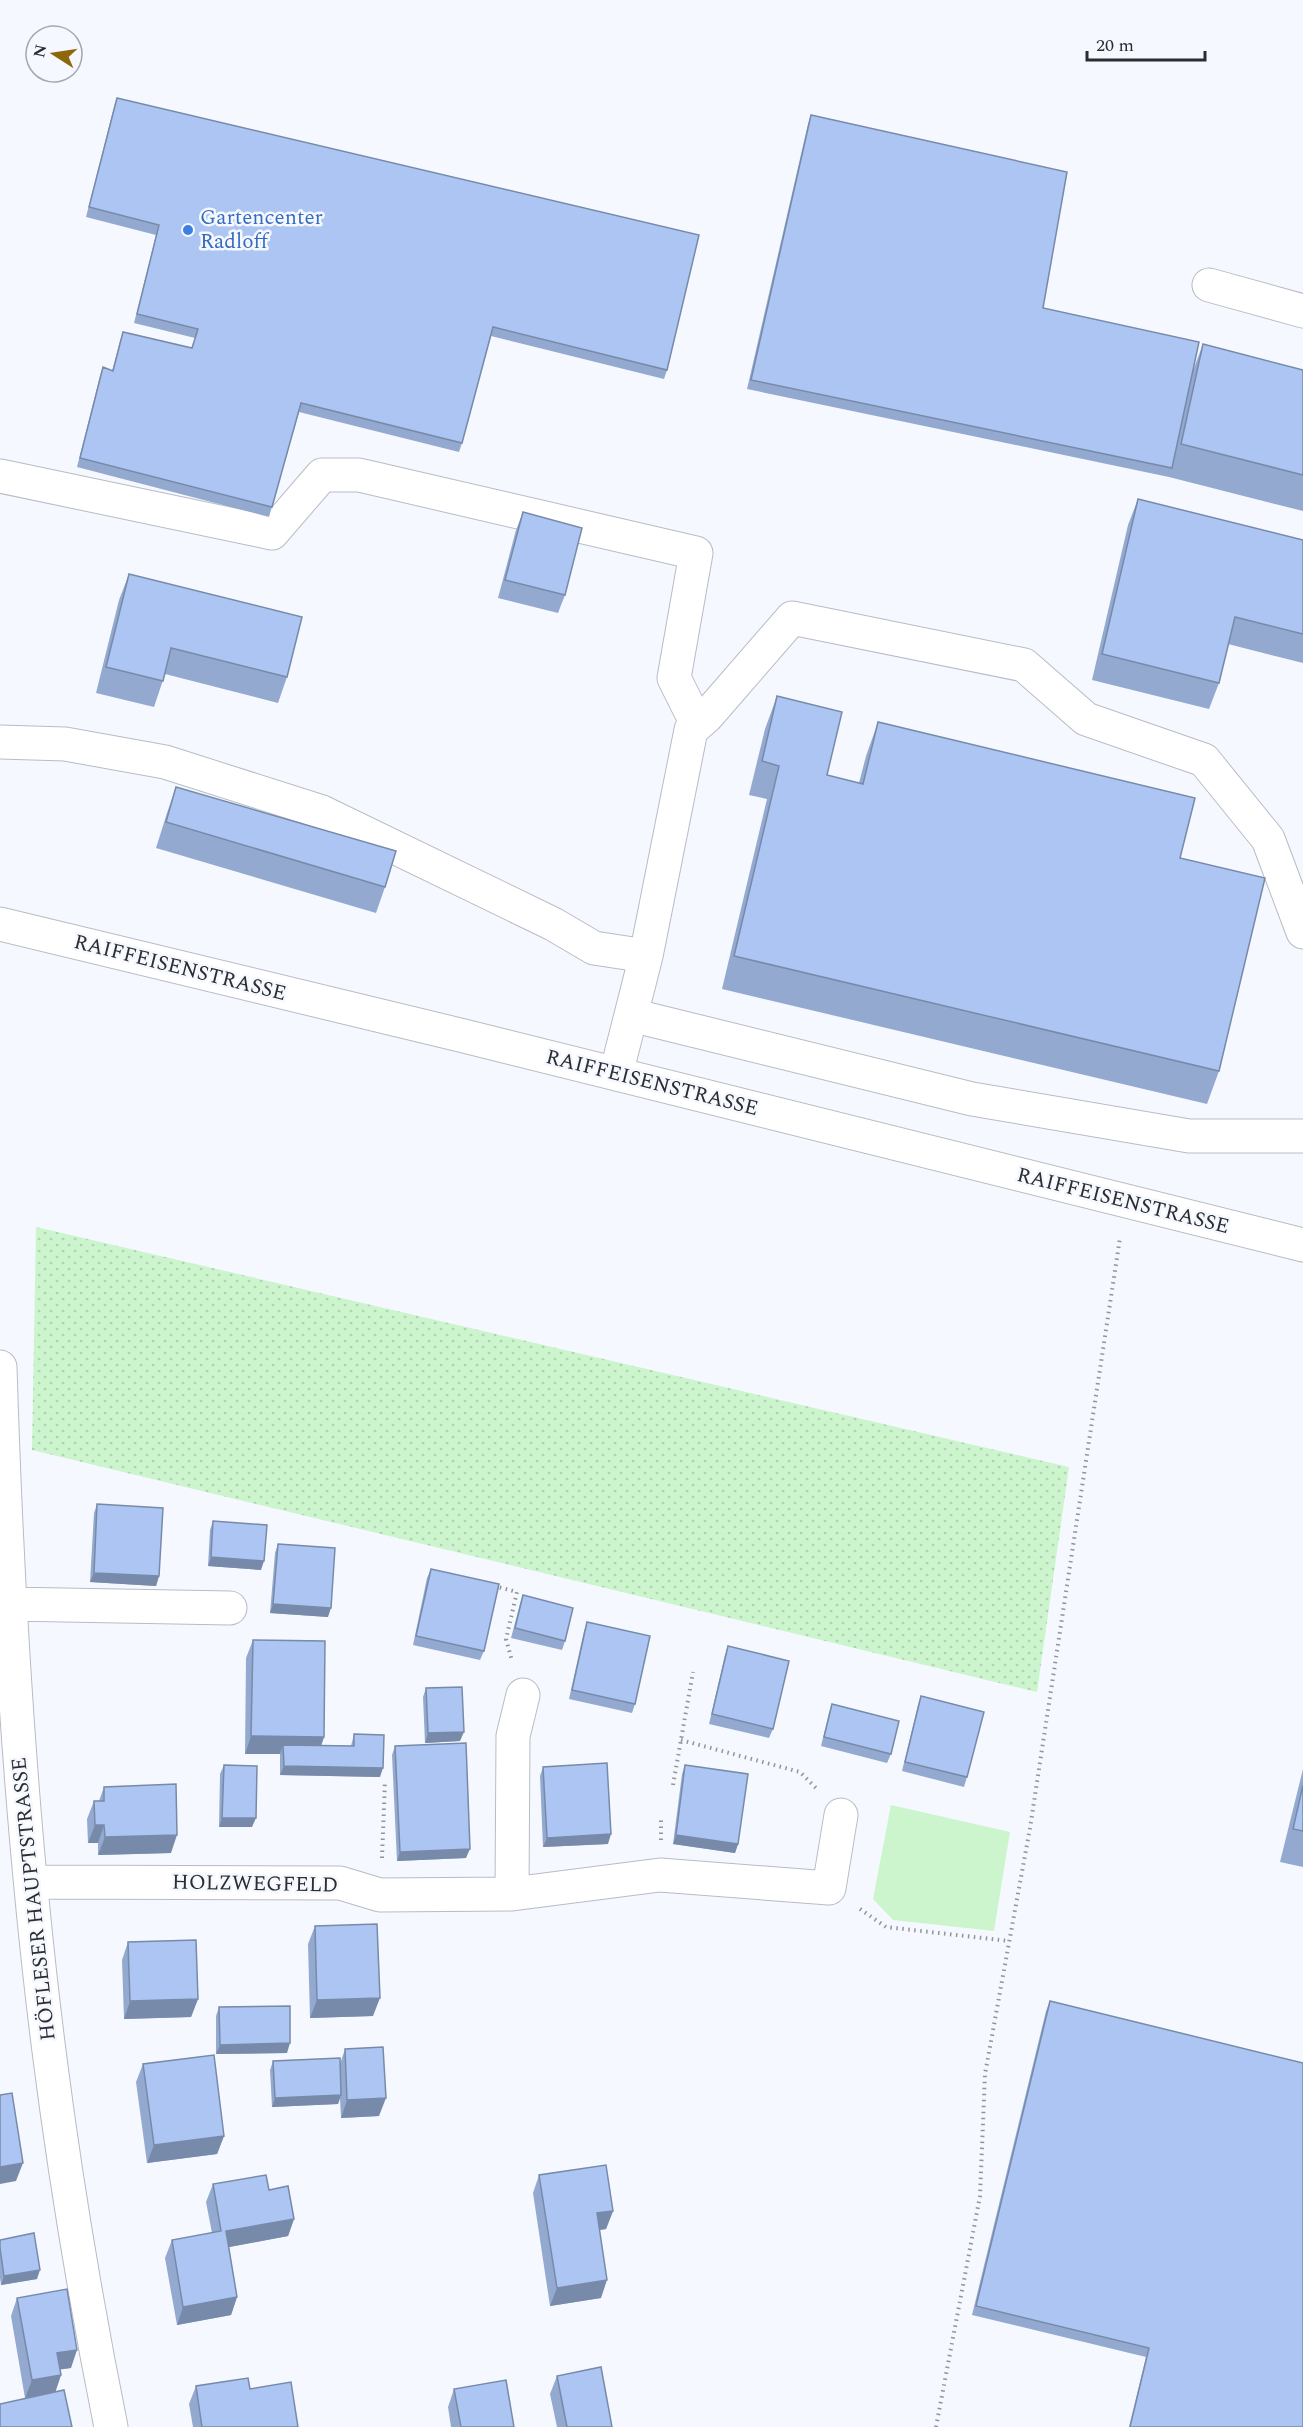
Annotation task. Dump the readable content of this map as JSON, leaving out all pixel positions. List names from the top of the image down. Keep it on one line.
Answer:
{"streets":{"street":["RAIFFEISENSTRASSE","HOLZWEGFELD","HÖFLESER HAUPTSTRASSE"]},"crossings":[["HOLZWEGFELD","HÖFLESER HAUPTSTRASSE"]],"places":["Gartencenter Radloff"],"scale_bar":"20 m","north":"left"}
